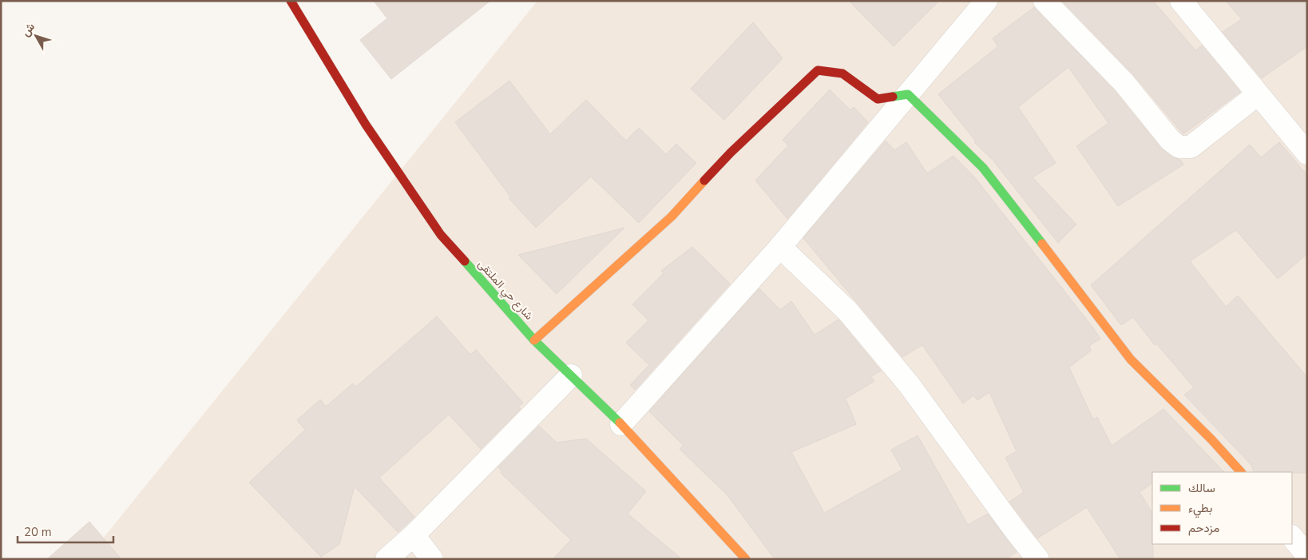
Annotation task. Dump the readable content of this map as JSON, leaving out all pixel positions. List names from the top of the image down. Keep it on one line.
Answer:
{"streets":{"street":["شارع حي الملتقى"]},"legend":["سالك","بطيء","مزدحم"],"scale_bar":"20 m","north":"top left"}
